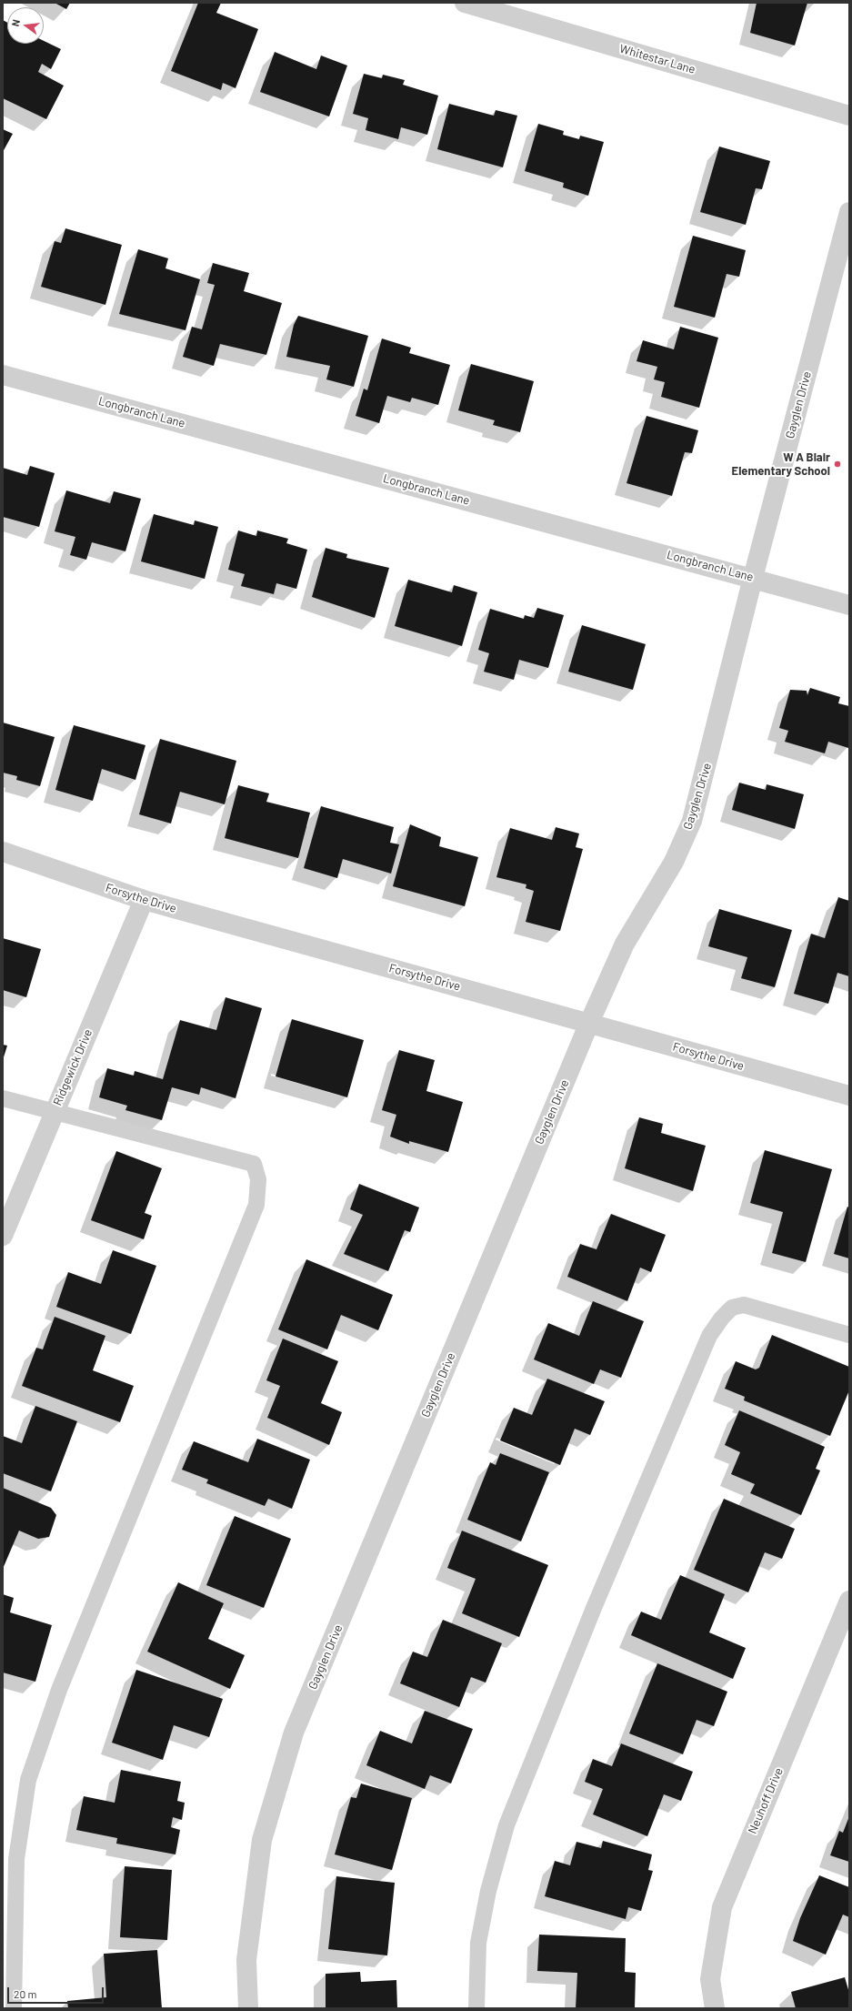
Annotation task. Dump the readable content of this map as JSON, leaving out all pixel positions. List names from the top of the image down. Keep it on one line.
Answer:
{"streets":{"street":["Whitestar Lane","Gayglen Drive","Longbranch Lane","Forsythe Drive","Ridgewick Drive","Neuhoff Drive"]},"crossings":[["Gayglen Drive","Longbranch Lane"],["Gayglen Drive","Forsythe Drive"],["Forsythe Drive","Ridgewick Drive"]],"places":["W A Blair Elementary School"],"scale_bar":"20 m","north":"left"}
